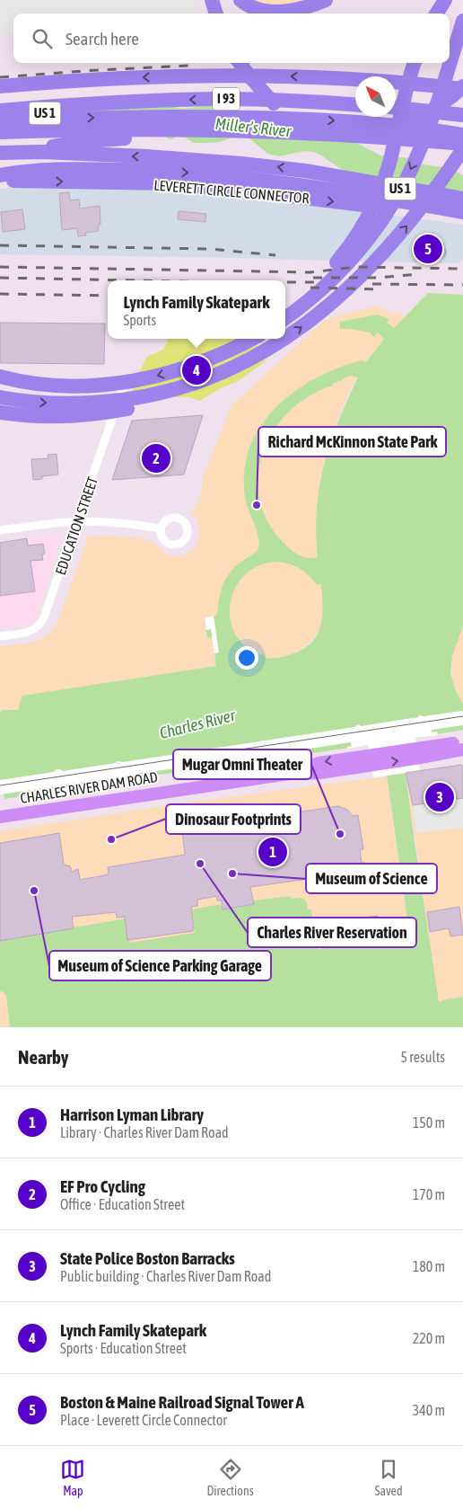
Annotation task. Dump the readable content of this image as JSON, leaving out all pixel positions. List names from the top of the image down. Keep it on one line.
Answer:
{"streets":{"highway":["I 93","US 1","LEVERETT CIRCLE CONNECTOR","CHARLES RIVER DAM ROAD"],"street":["EDUCATION STREET"]},"crossings":[["I 93","US 1"]],"water":["Miller's River","Charles River"],"places":["Richard McKinnon State Park","Mugar Omni Theater","Dinosaur Footprints","Charles River Reservation","Museum of Science","Museum of Science Parking Garage"],"north":"top left","page":{"search":"Search here","pins":["5","4","2","3","1"],"popup":["Lynch Family Skatepark","Sports"],"heading":["Nearby","5 results"],"list":[{"mark":"1","name":"Harrison Lyman Library","note":"Library · Charles River Dam Road","value":"150 m"},{"mark":"2","name":"EF Pro Cycling","note":"Office · Education Street","value":"170 m"},{"mark":"3","name":"State Police Boston Barracks","note":"Public building · Charles River Dam Road","value":"180 m"},{"mark":"4","name":"Lynch Family Skatepark","note":"Sports · Education Street","value":"220 m"},{"mark":"5","name":"Boston & Maine Railroad Signal Tower A","note":"Place · Leverett Circle Connector","value":"340 m"}],"nav":["Map","Directions","Saved"]}}
